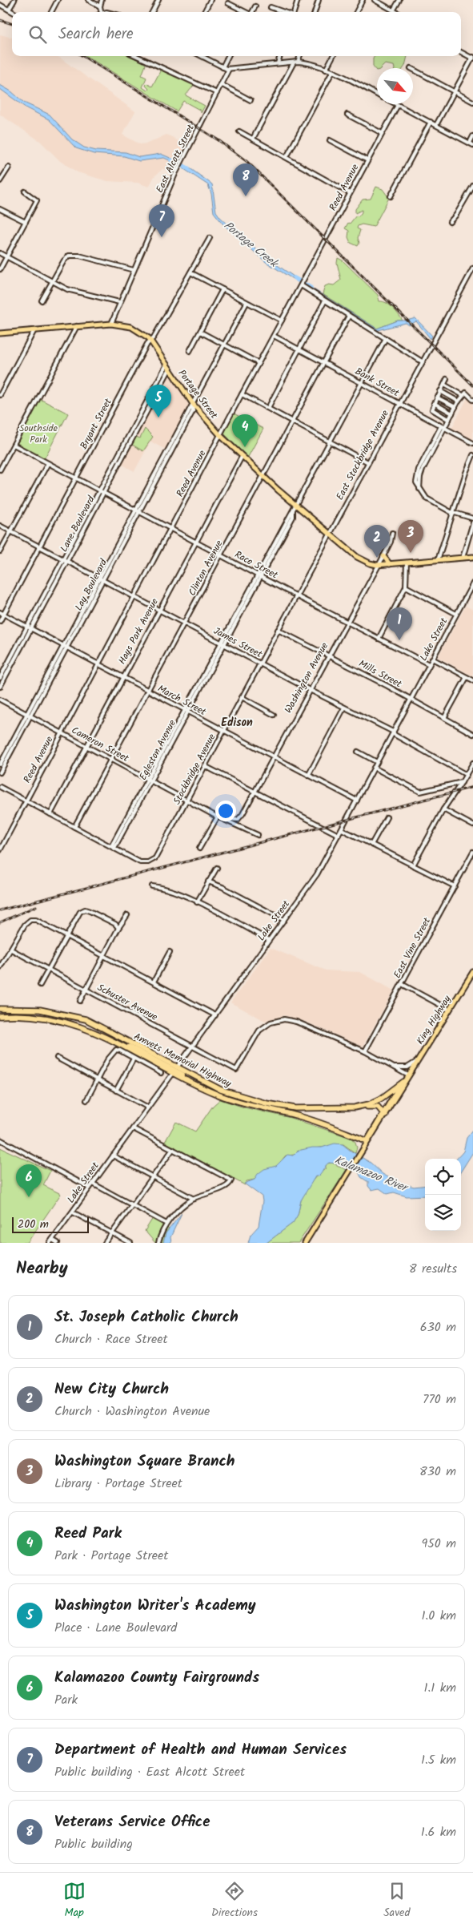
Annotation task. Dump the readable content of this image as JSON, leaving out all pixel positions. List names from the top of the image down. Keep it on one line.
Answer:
{"streets":{"highway":["Amvets Memorial Highway"],"main road":["Portage Street","King Highway"],"street":["East Alcott Street","Reed Avenue","Bank Street","Bryant Street","East Stockbridge Avenue","Lane Boulevard","Race Street","Clinton Avenue","Lay Boulevard","Hays Park Avenue","Lake Street","James Street","Mills Street","Washington Avenue","March Street","Cameron Street","Egleston Avenue","Stockbridge Avenue","East Vine Street","Schuster Avenue"]},"crossings":[["East Alcott Street","Portage Street"],["Reed Avenue","Bank Street"],["Reed Avenue","Portage Street"],["Reed Avenue","Race Street"],["Reed Avenue","James Street"],["Reed Avenue","March Street"],["Reed Avenue","Cameron Street"],["Bank Street","East Stockbridge Avenue"],["Bank Street","Clinton Avenue"],["Bank Street","Egleston Avenue"],["Portage Street","Bryant Street"],["Portage Street","East Stockbridge Avenue"],["Portage Street","Lane Boulevard"],["Portage Street","Clinton Avenue"],["Portage Street","Lay Boulevard"],["Portage Street","Hays Park Avenue"],["Portage Street","Washington Avenue"],["Portage Street","Egleston Avenue"],["Portage Street","Stockbridge Avenue"],["Bryant Street","Race Street"],["Bryant Street","James Street"],["Bryant Street","March Street"],["East Stockbridge Avenue","Stockbridge Avenue"],["Lane Boulevard","Race Street"],["Lane Boulevard","James Street"],["Lane Boulevard","March Street"],["Race Street","Clinton Avenue"],["Race Street","Lay Boulevard"],["Race Street","Hays Park Avenue"],["Race Street","Lake Street"],["Race Street","Washington Avenue"],["Race Street","Egleston Avenue"],["Race Street","Stockbridge Avenue"],["Clinton Avenue","James Street"],["Clinton Avenue","March Street"],["Clinton Avenue","Cameron Street"],["Lay Boulevard","James Street"],["Lay Boulevard","March Street"],["Lay Boulevard","Cameron Street"],["Hays Park Avenue","James Street"],["Hays Park Avenue","March Street"],["Hays Park Avenue","Cameron Street"],["Lake Street","James Street"],["Lake Street","Mills Street"],["Lake Street","March Street"],["Lake Street","Schuster Avenue"],["Lake Street","Amvets Memorial Highway"],["James Street","Washington Avenue"],["James Street","Egleston Avenue"],["James Street","Stockbridge Avenue"],["Mills Street","Washington Avenue"],["Mills Street","Stockbridge Avenue"],["Washington Avenue","March Street"],["Washington Avenue","Cameron Street"],["March Street","Egleston Avenue"],["March Street","Stockbridge Avenue"],["Cameron Street","Egleston Avenue"],["Cameron Street","Stockbridge Avenue"],["Egleston Avenue","Stockbridge Avenue"],["East Vine Street","Schuster Avenue"],["King Highway","Amvets Memorial Highway"]],"districts":["Edison"],"water":["Portage Creek","Kalamazoo River"],"parks":["Southside Park"],"scale_bar":"200 m","north":"bottom right","page":{"search":"Search here","pins":["8","7","5","4","3","2","1","6"],"scale":"200 m","heading":["Nearby","8 results"],"list":[{"mark":"1","name":"St. Joseph Catholic Church","note":"Church · Race Street","value":"630 m"},{"mark":"2","name":"New City Church","note":"Church · Washington Avenue","value":"770 m"},{"mark":"3","name":"Washington Square Branch","note":"Library · Portage Street","value":"830 m"},{"mark":"4","name":"Reed Park","note":"Park · Portage Street","value":"950 m"},{"mark":"5","name":"Washington Writer's Academy","note":"Place · Lane Boulevard","value":"1.0 km"},{"mark":"6","name":"Kalamazoo County Fairgrounds","note":"Park","value":"1.1 km"},{"mark":"7","name":"Department of Health and Human Services","note":"Public building · East Alcott Street","value":"1.5 km"},{"mark":"8","name":"Veterans Service Office","note":"Public building","value":"1.6 km"}],"nav":["Map","Directions","Saved"]}}
